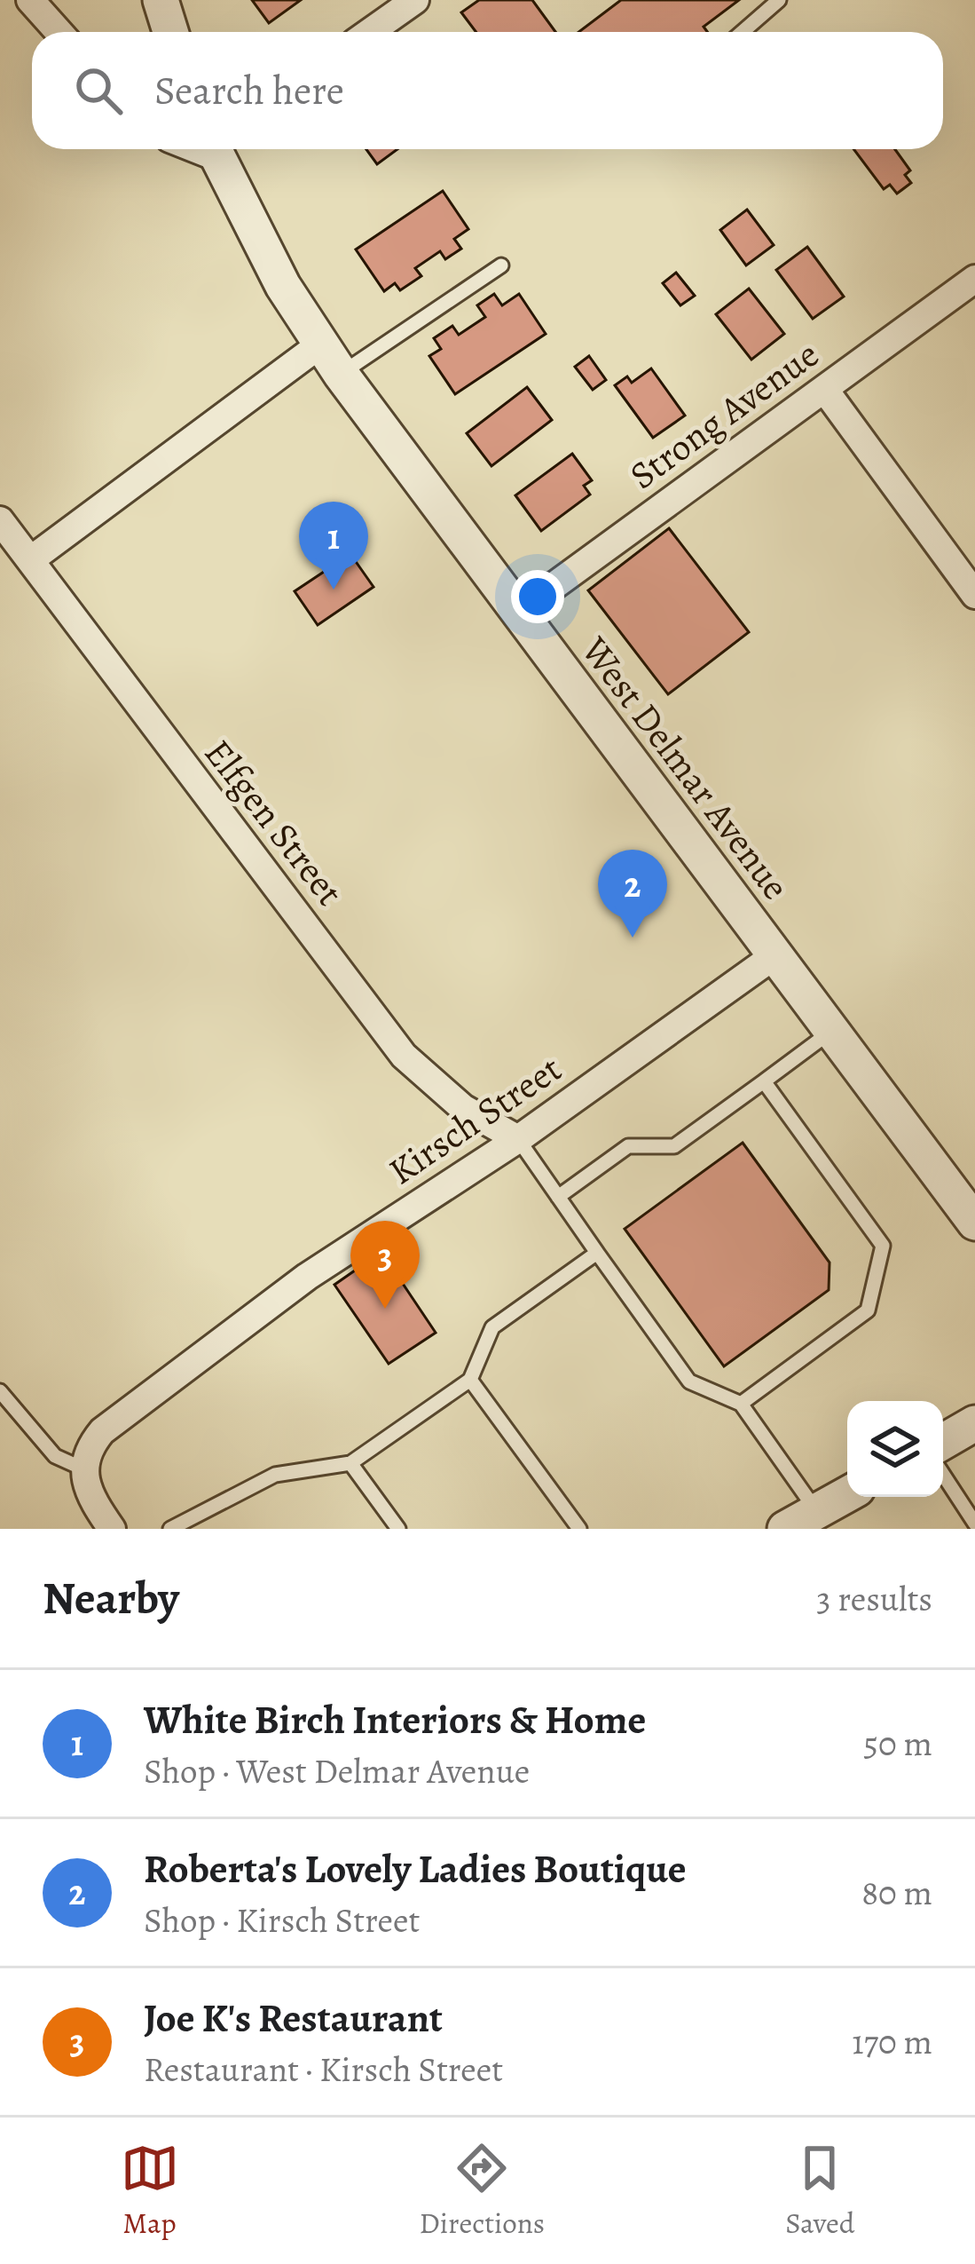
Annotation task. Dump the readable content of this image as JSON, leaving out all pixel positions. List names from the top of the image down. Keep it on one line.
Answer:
{"streets":{"street":["Strong Avenue","West Delmar Avenue","Elfgen Street","Kirsch Street"]},"crossings":[["Strong Avenue","West Delmar Avenue"],["West Delmar Avenue","Kirsch Street"],["Elfgen Street","Kirsch Street"]],"page":{"search":"Search here","pins":["1","2","3"],"heading":["Nearby","3 results"],"list":[{"mark":"1","name":"White Birch Interiors & Home","note":"Shop · West Delmar Avenue","value":"50 m"},{"mark":"2","name":"Roberta's Lovely Ladies Boutique","note":"Shop · Kirsch Street","value":"80 m"},{"mark":"3","name":"Joe K's Restaurant","note":"Restaurant · Kirsch Street","value":"170 m"}],"nav":["Map","Directions","Saved"]}}
